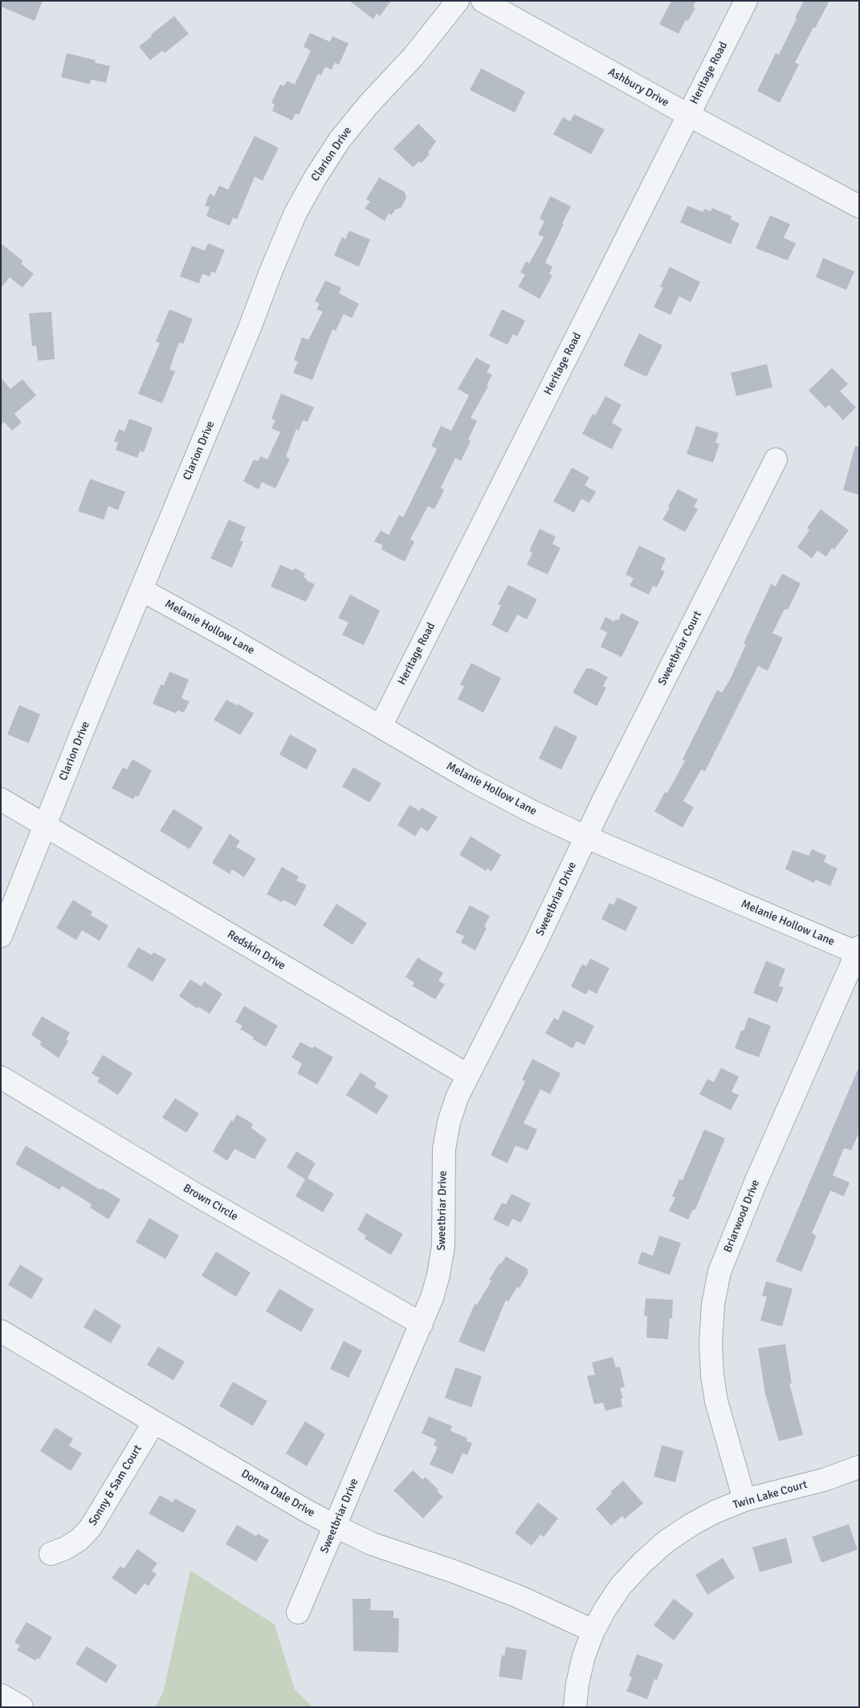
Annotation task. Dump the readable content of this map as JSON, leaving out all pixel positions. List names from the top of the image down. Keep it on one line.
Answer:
{"streets":{"street":["Heritage Road","Ashbury Drive","Clarion Drive","Melanie Hollow Lane","Sweetbriar Court","Sweetbriar Drive","Redskin Drive","Brown Circle","Briarwood Drive","Sonny & Sam Court","Donna Dale Drive","Twin Lake Court"]},"crossings":[["Heritage Road","Ashbury Drive"],["Heritage Road","Melanie Hollow Lane"],["Clarion Drive","Melanie Hollow Lane"],["Clarion Drive","Redskin Drive"],["Melanie Hollow Lane","Sweetbriar Court"],["Melanie Hollow Lane","Sweetbriar Drive"],["Melanie Hollow Lane","Briarwood Drive"],["Sweetbriar Court","Sweetbriar Drive"],["Sweetbriar Drive","Redskin Drive"],["Sweetbriar Drive","Brown Circle"],["Sweetbriar Drive","Donna Dale Drive"],["Briarwood Drive","Twin Lake Court"],["Sonny & Sam Court","Donna Dale Drive"],["Donna Dale Drive","Twin Lake Court"]]}
